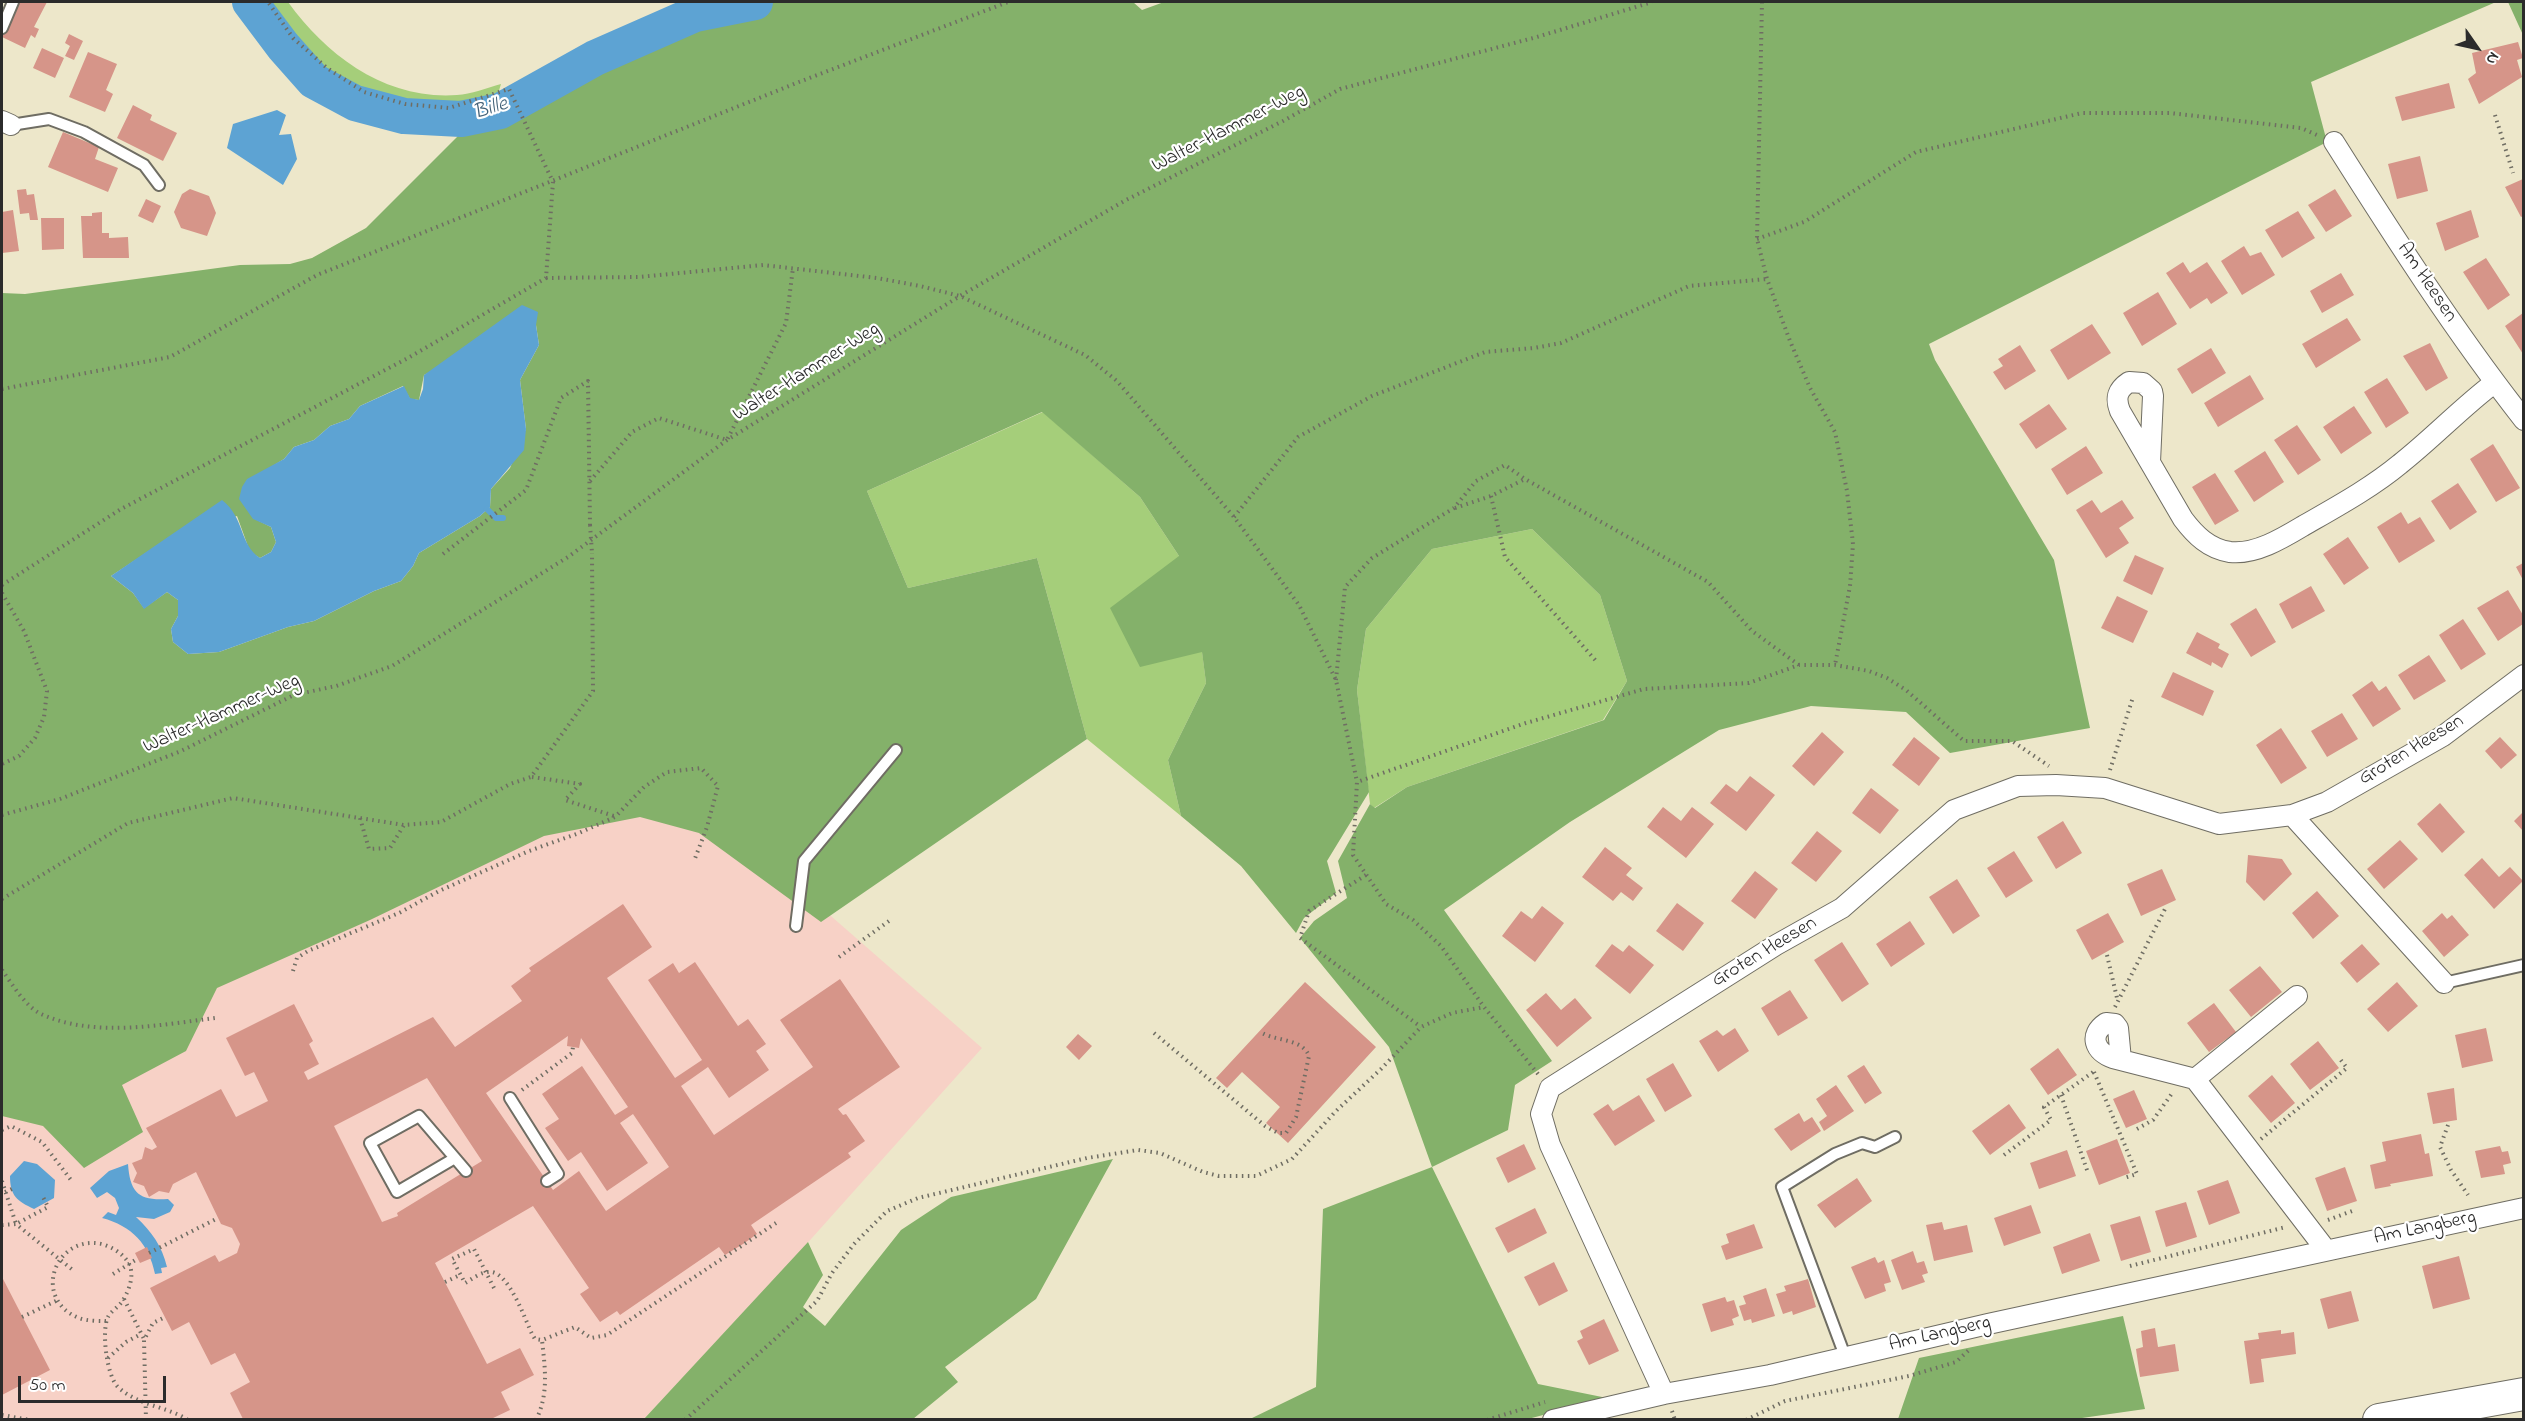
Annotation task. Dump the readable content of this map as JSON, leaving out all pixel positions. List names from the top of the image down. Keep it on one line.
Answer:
{"streets":{"street":["Am Heesen","Groten Heesen","Am Langberg"],"path":["Walter-Hammer-Weg"]},"water":["Bille"],"scale_bar":"50 m","north":"bottom right"}
